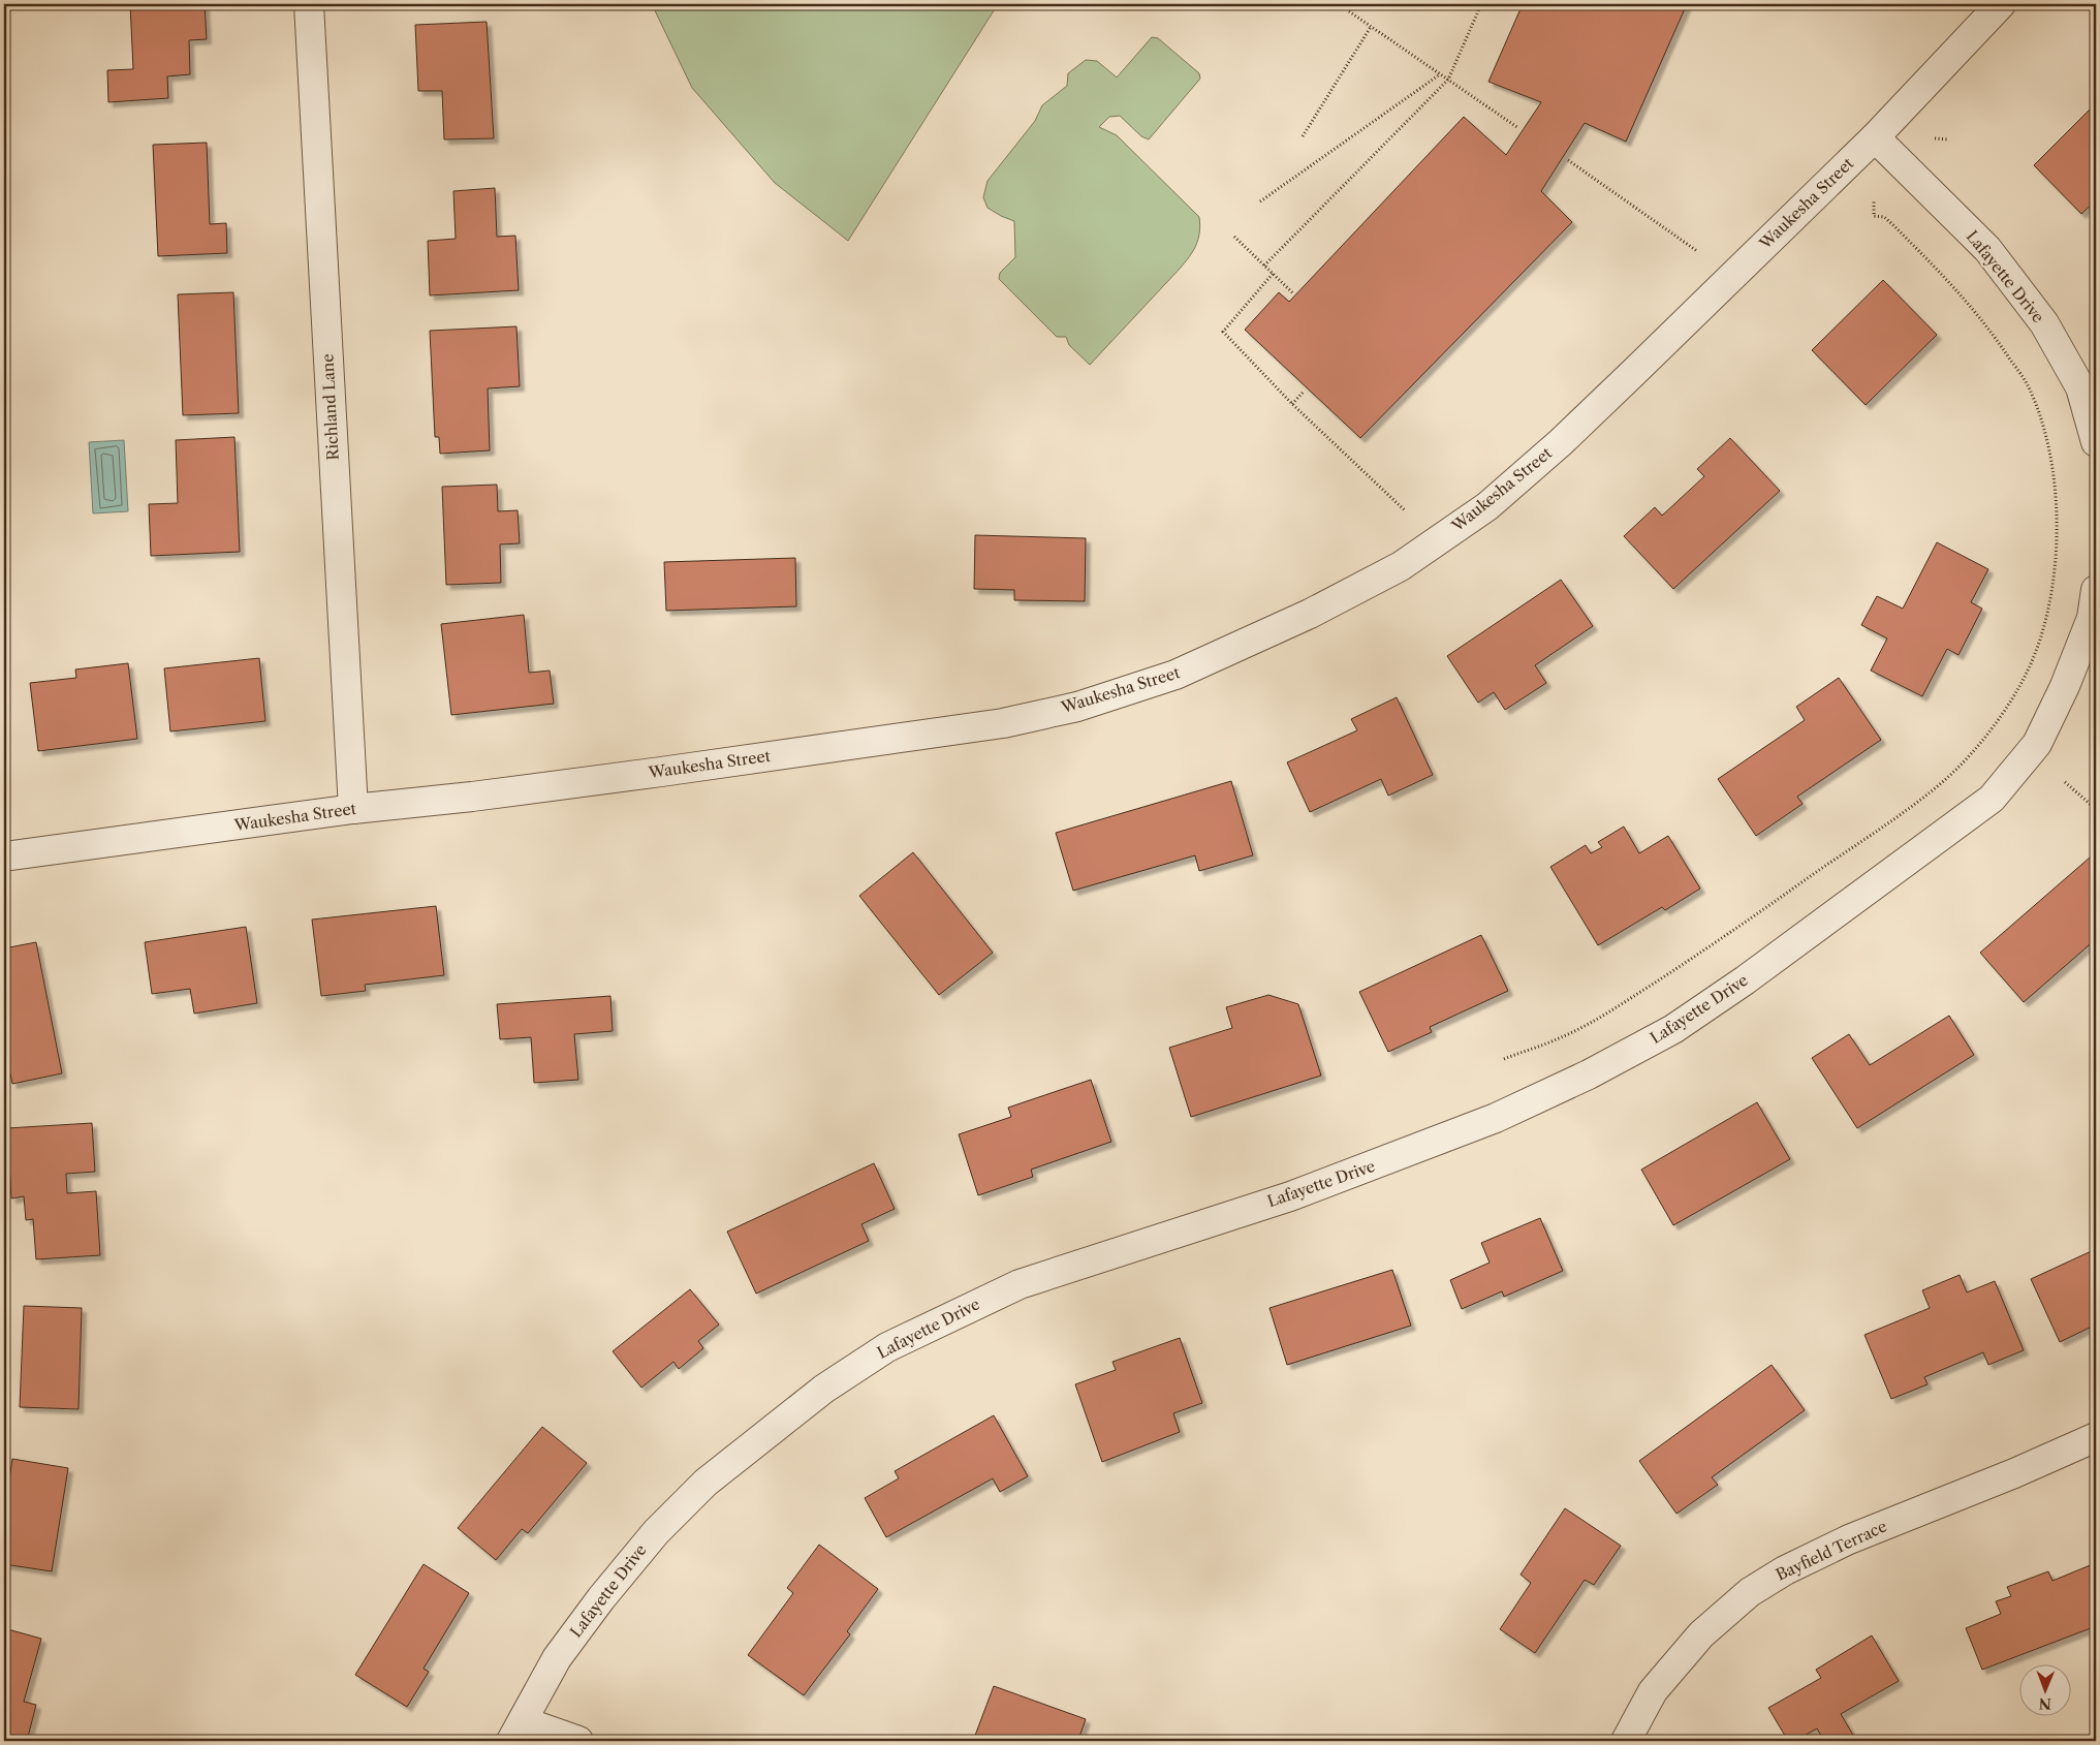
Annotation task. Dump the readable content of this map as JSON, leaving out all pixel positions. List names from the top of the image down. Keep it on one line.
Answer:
{"streets":{"street":["Waukesha Street","Lafayette Drive","Richland Lane","Bayfield Terrace"]},"crossings":[["Waukesha Street","Lafayette Drive"],["Waukesha Street","Richland Lane"]],"north":"bottom"}
